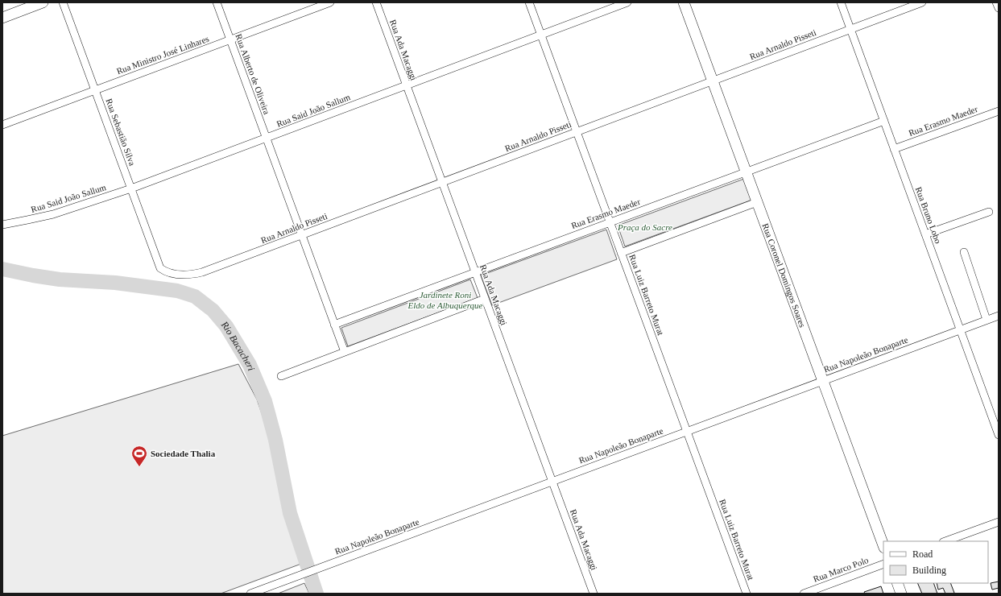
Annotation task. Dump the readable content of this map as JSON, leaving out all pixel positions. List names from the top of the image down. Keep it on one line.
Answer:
{"streets":{"street":["Rua Arnaldo Pisseti","Rua Ada Macaggi","Rua Ministro José Linhares","Rua Alberto de Oliveira","Rua Said João Sallum","Rua Erasmo Maeder","Rua Sebastião Silva","Rua Bruno Lobo","Rua Coronel Domingos Soares","Rua Luiz Barreto Murat","Rua Napoleão Bonaparte","Rua Marco Polo"]},"crossings":[["Rua Arnaldo Pisseti","Rua Ada Macaggi"],["Rua Arnaldo Pisseti","Rua Alberto de Oliveira"],["Rua Arnaldo Pisseti","Rua Sebastião Silva"],["Rua Arnaldo Pisseti","Rua Bruno Lobo"],["Rua Arnaldo Pisseti","Rua Coronel Domingos Soares"],["Rua Arnaldo Pisseti","Rua Luiz Barreto Murat"],["Rua Ada Macaggi","Rua Said João Sallum"],["Rua Ada Macaggi","Rua Erasmo Maeder"],["Rua Ada Macaggi","Rua Napoleão Bonaparte"],["Rua Ministro José Linhares","Rua Alberto de Oliveira"],["Rua Ministro José Linhares","Rua Sebastião Silva"],["Rua Alberto de Oliveira","Rua Said João Sallum"],["Rua Alberto de Oliveira","Rua Erasmo Maeder"],["Rua Said João Sallum","Rua Sebastião Silva"],["Rua Said João Sallum","Rua Luiz Barreto Murat"],["Rua Erasmo Maeder","Rua Bruno Lobo"],["Rua Erasmo Maeder","Rua Coronel Domingos Soares"],["Rua Erasmo Maeder","Rua Luiz Barreto Murat"],["Rua Bruno Lobo","Rua Napoleão Bonaparte"],["Rua Coronel Domingos Soares","Rua Napoleão Bonaparte"],["Rua Luiz Barreto Murat","Rua Napoleão Bonaparte"]],"water":["Rio Bacacheri"],"parks":["Praça do Sacre","Jardinete Roni Eldo de Albuquerque"],"places":{"sports":["Sociedade Thalia"]},"legend":["Road","Building"]}
